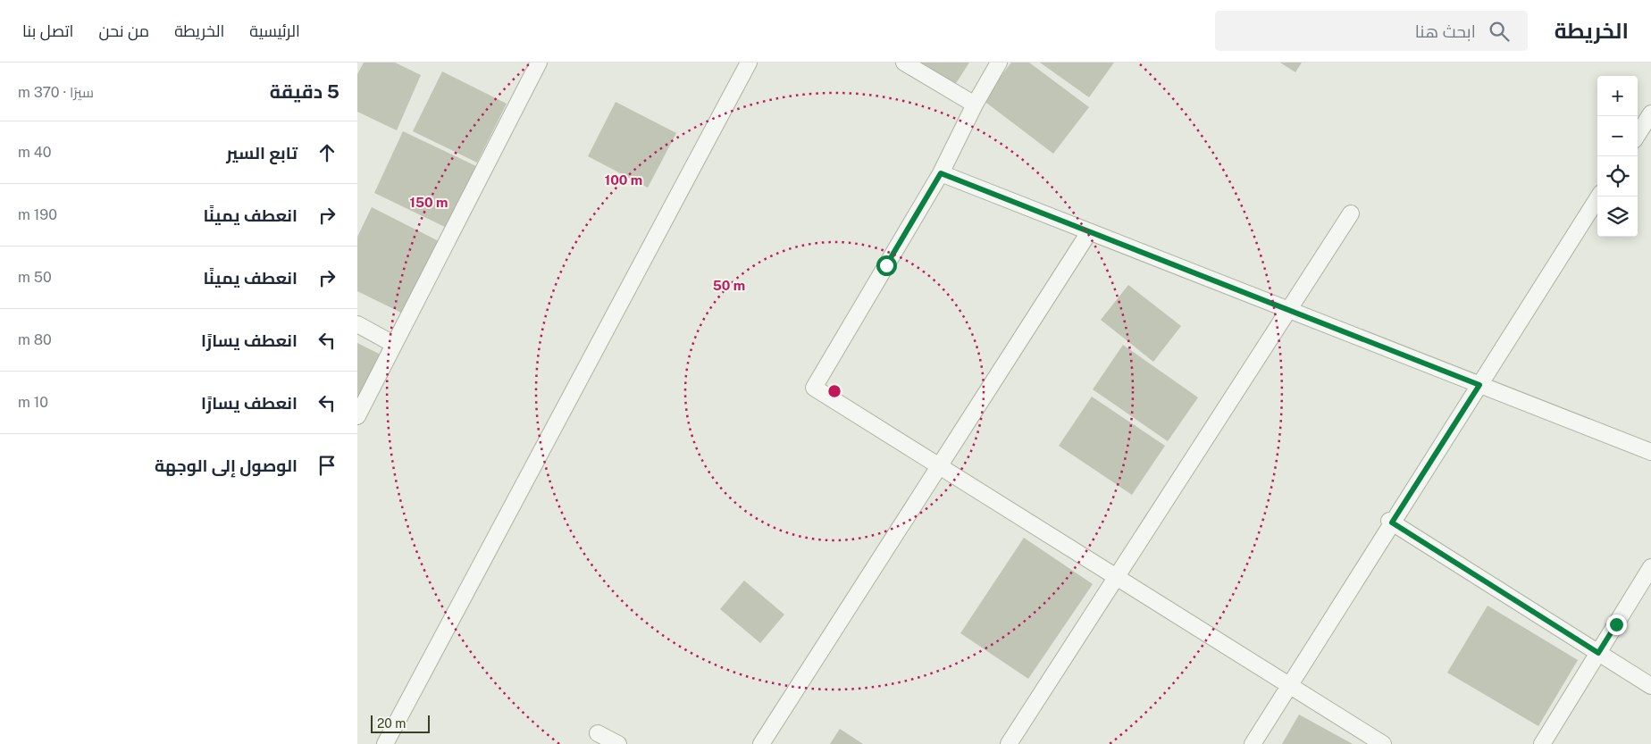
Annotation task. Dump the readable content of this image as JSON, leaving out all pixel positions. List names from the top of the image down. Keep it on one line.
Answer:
{"scale_bar":"20 m","page":{"header":"الخريطة","search":"ابحث هنا","nav":["الرئيسية","الخريطة","من نحن","اتصل بنا"],"heading":["5 دقيقة","سيرًا · 370 m"],"map_buttons":["+","−"],"list":[["تابع السير","40 m"],["انعطف يمينًا","190 m"],["انعطف يمينًا","50 m"],["انعطف يسارًا","80 m"],["انعطف يسارًا","10 m"],"الوصول إلى الوجهة"],"scale":"20 m"},"rings":["100 m","150 m","50 m"]}
